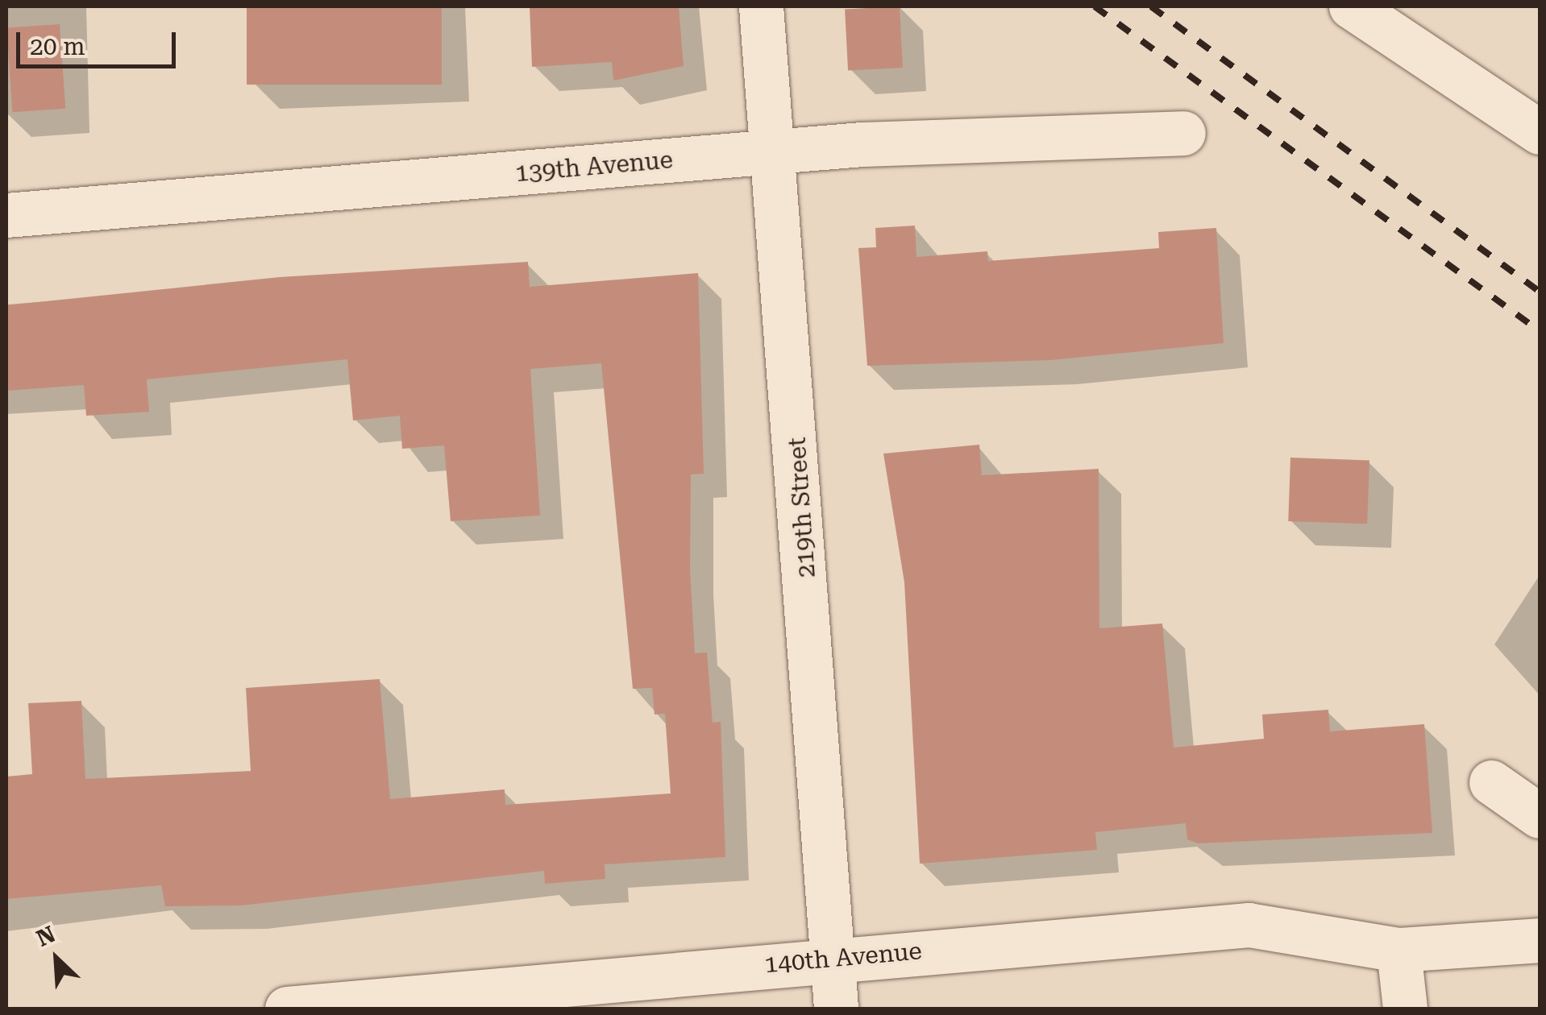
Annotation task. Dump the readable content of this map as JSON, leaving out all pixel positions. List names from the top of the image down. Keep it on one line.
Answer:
{"streets":{"street":["139th Avenue","219th Street","140th Avenue"]},"crossings":[["139th Avenue","219th Street"],["219th Street","140th Avenue"]],"scale_bar":"20 m","north":"top left"}
